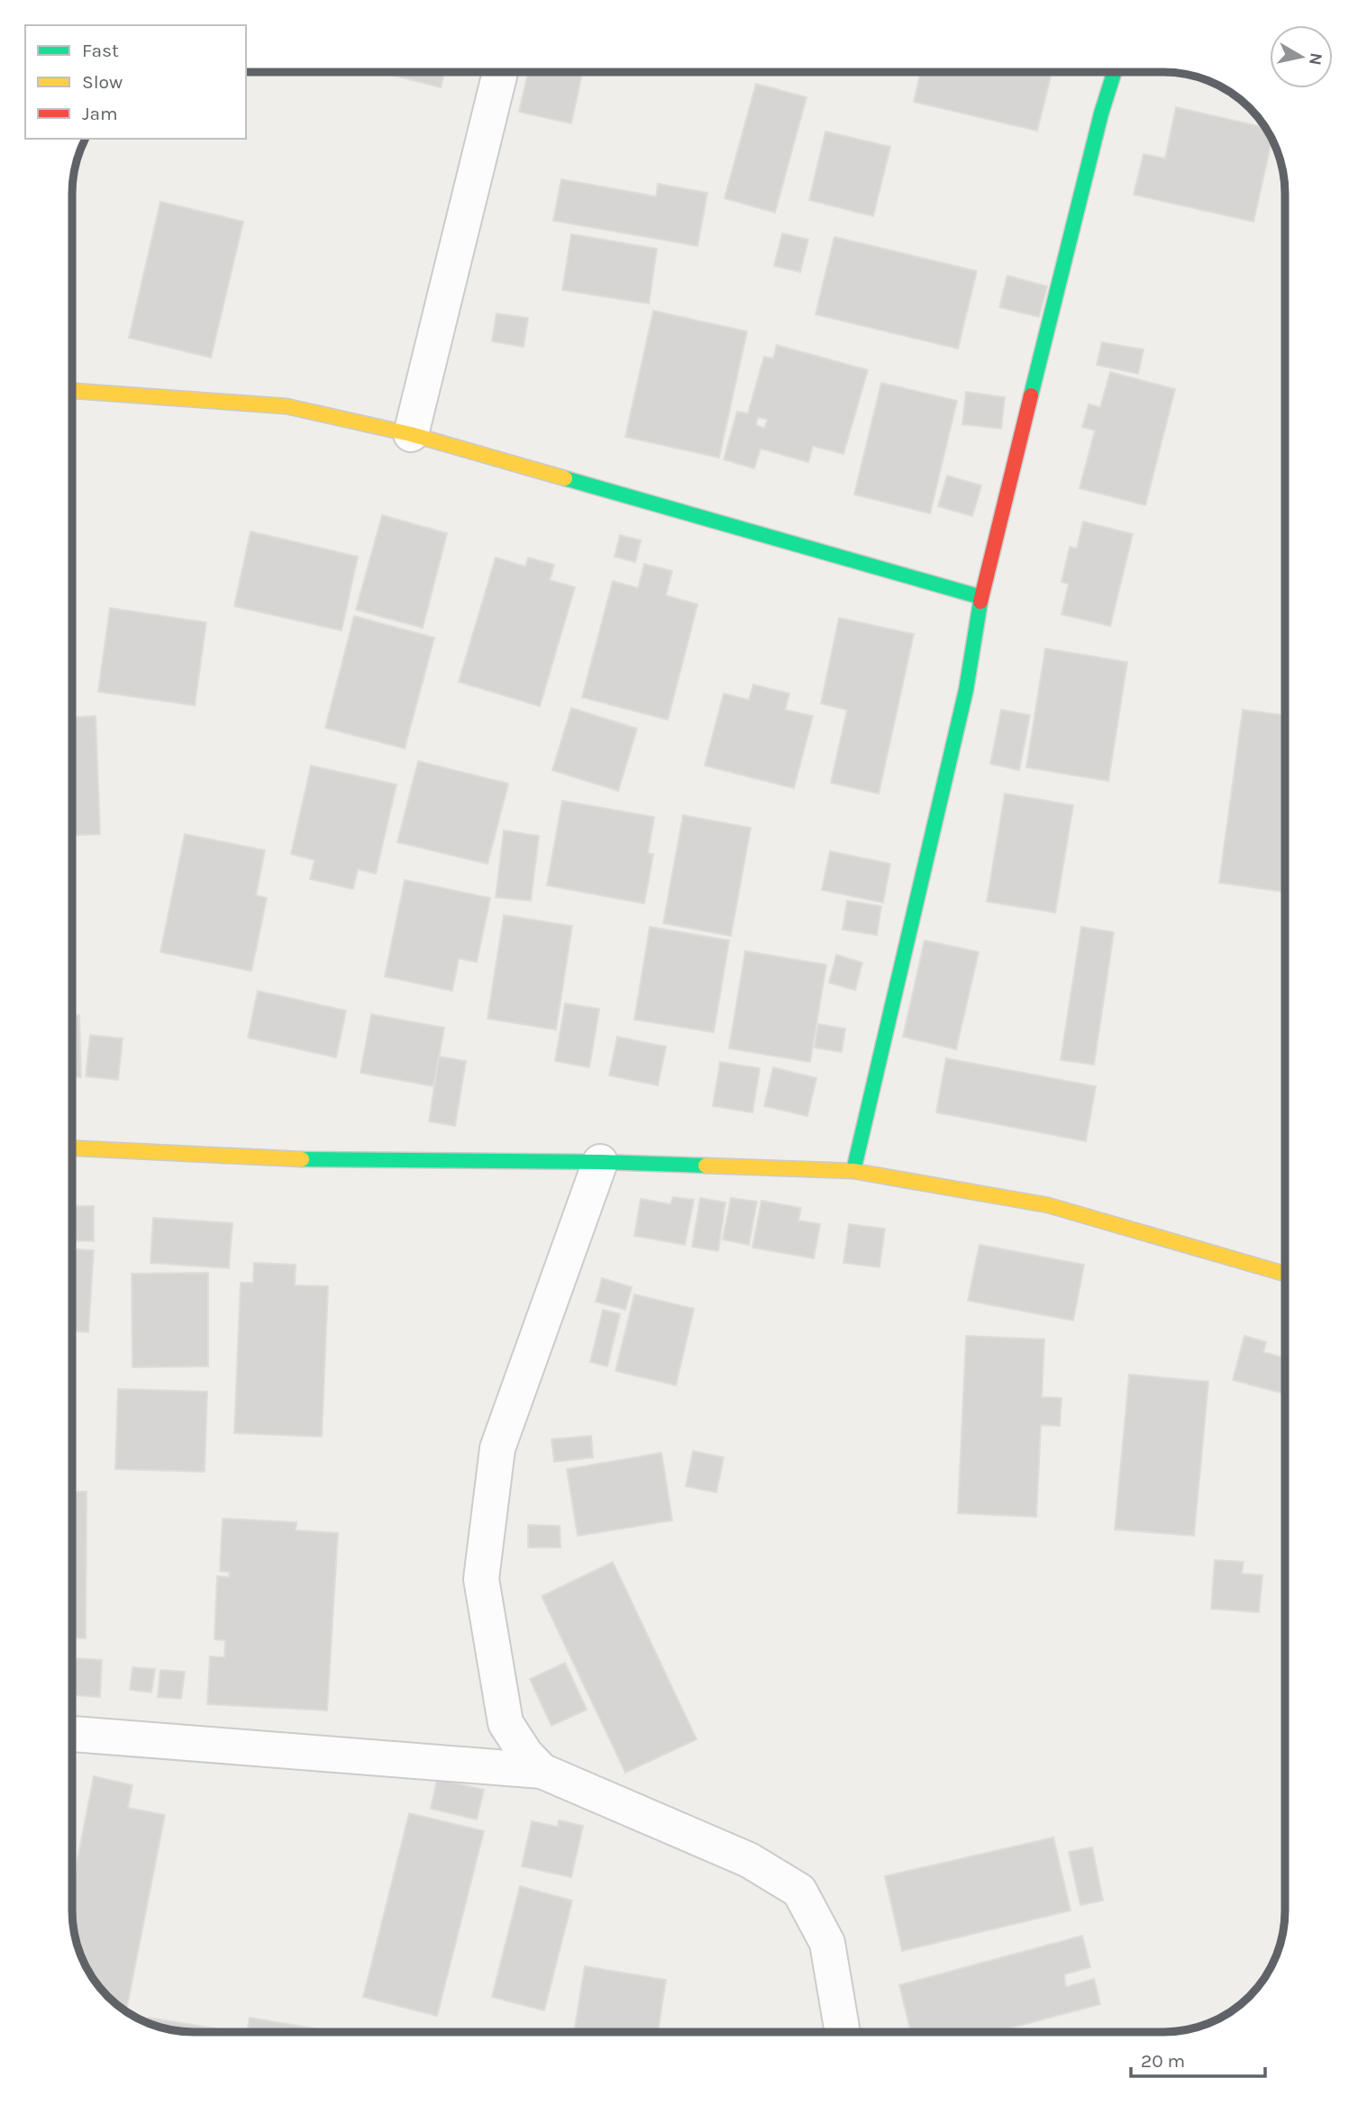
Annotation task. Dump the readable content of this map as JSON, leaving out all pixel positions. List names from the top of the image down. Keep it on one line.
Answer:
{"legend":["Fast","Slow","Jam"],"scale_bar":"20 m","north":"right"}
